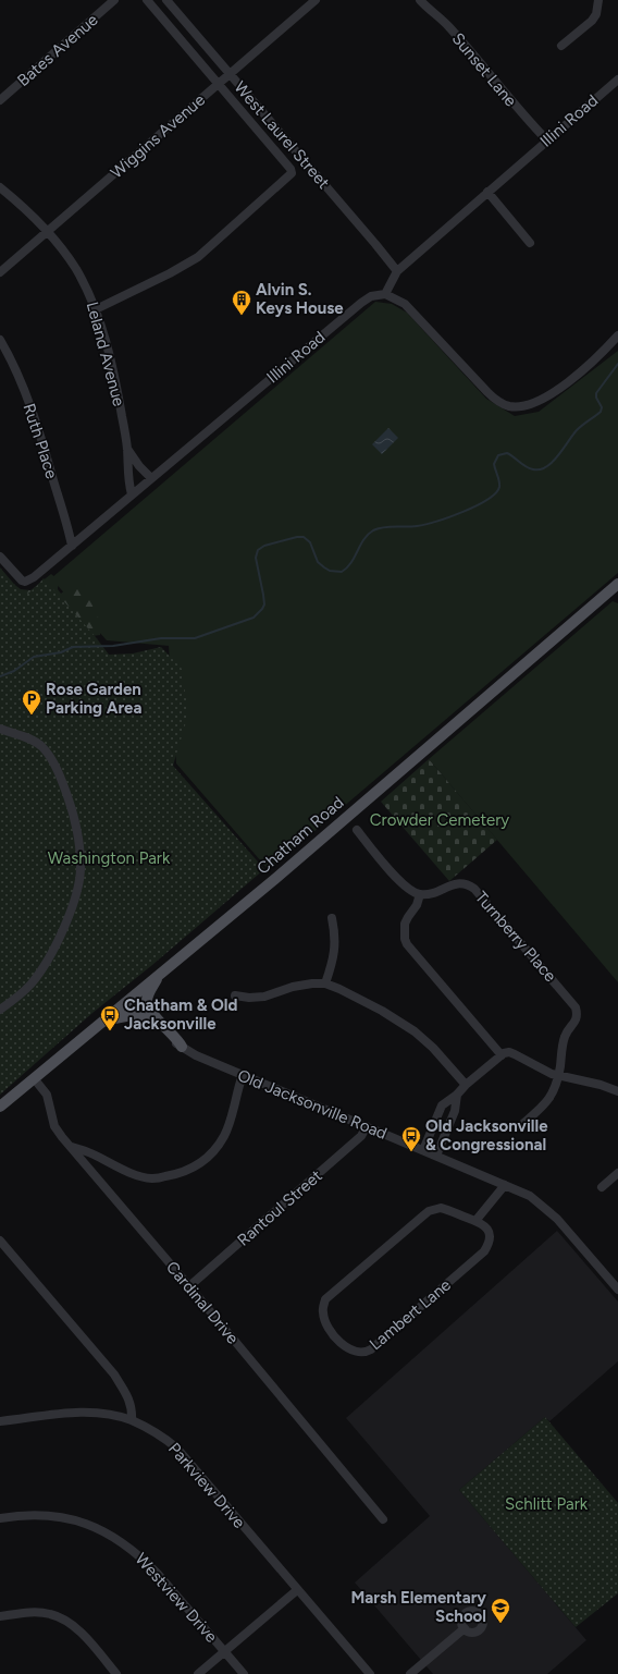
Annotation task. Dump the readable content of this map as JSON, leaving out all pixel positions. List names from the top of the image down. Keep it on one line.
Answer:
{"streets":{"main road":["Chatham Road"],"street":["Bates Avenue","Sunset Lane","Illini Road","West Laurel Street","Wiggins Avenue","Leland Avenue","Ruth Place","Turnberry Place","Old Jacksonville Road","Rantoul Street","Cardinal Drive","Lambert Lane","Parkview Drive","Westview Drive"]},"crossings":[["Sunset Lane","Illini Road"],["Illini Road","West Laurel Street"],["Illini Road","Leland Avenue"],["Illini Road","Ruth Place"],["West Laurel Street","Wiggins Avenue"],["West Laurel Street","Leland Avenue"],["Wiggins Avenue","Leland Avenue"],["Chatham Road","Old Jacksonville Road"],["Chatham Road","Cardinal Drive"],["Old Jacksonville Road","Rantoul Street"],["Rantoul Street","Cardinal Drive"]],"parks":["Crowder Cemetery","Washington Park","Schlitt Park"],"places":{"building":["Alvin S. Keys House"],"parking":["Rose Garden Parking Area"],"bus stop":["Chatham & Old Jacksonville","Old Jacksonville & Congressional"],"school or university":["Marsh Elementary School"]}}
